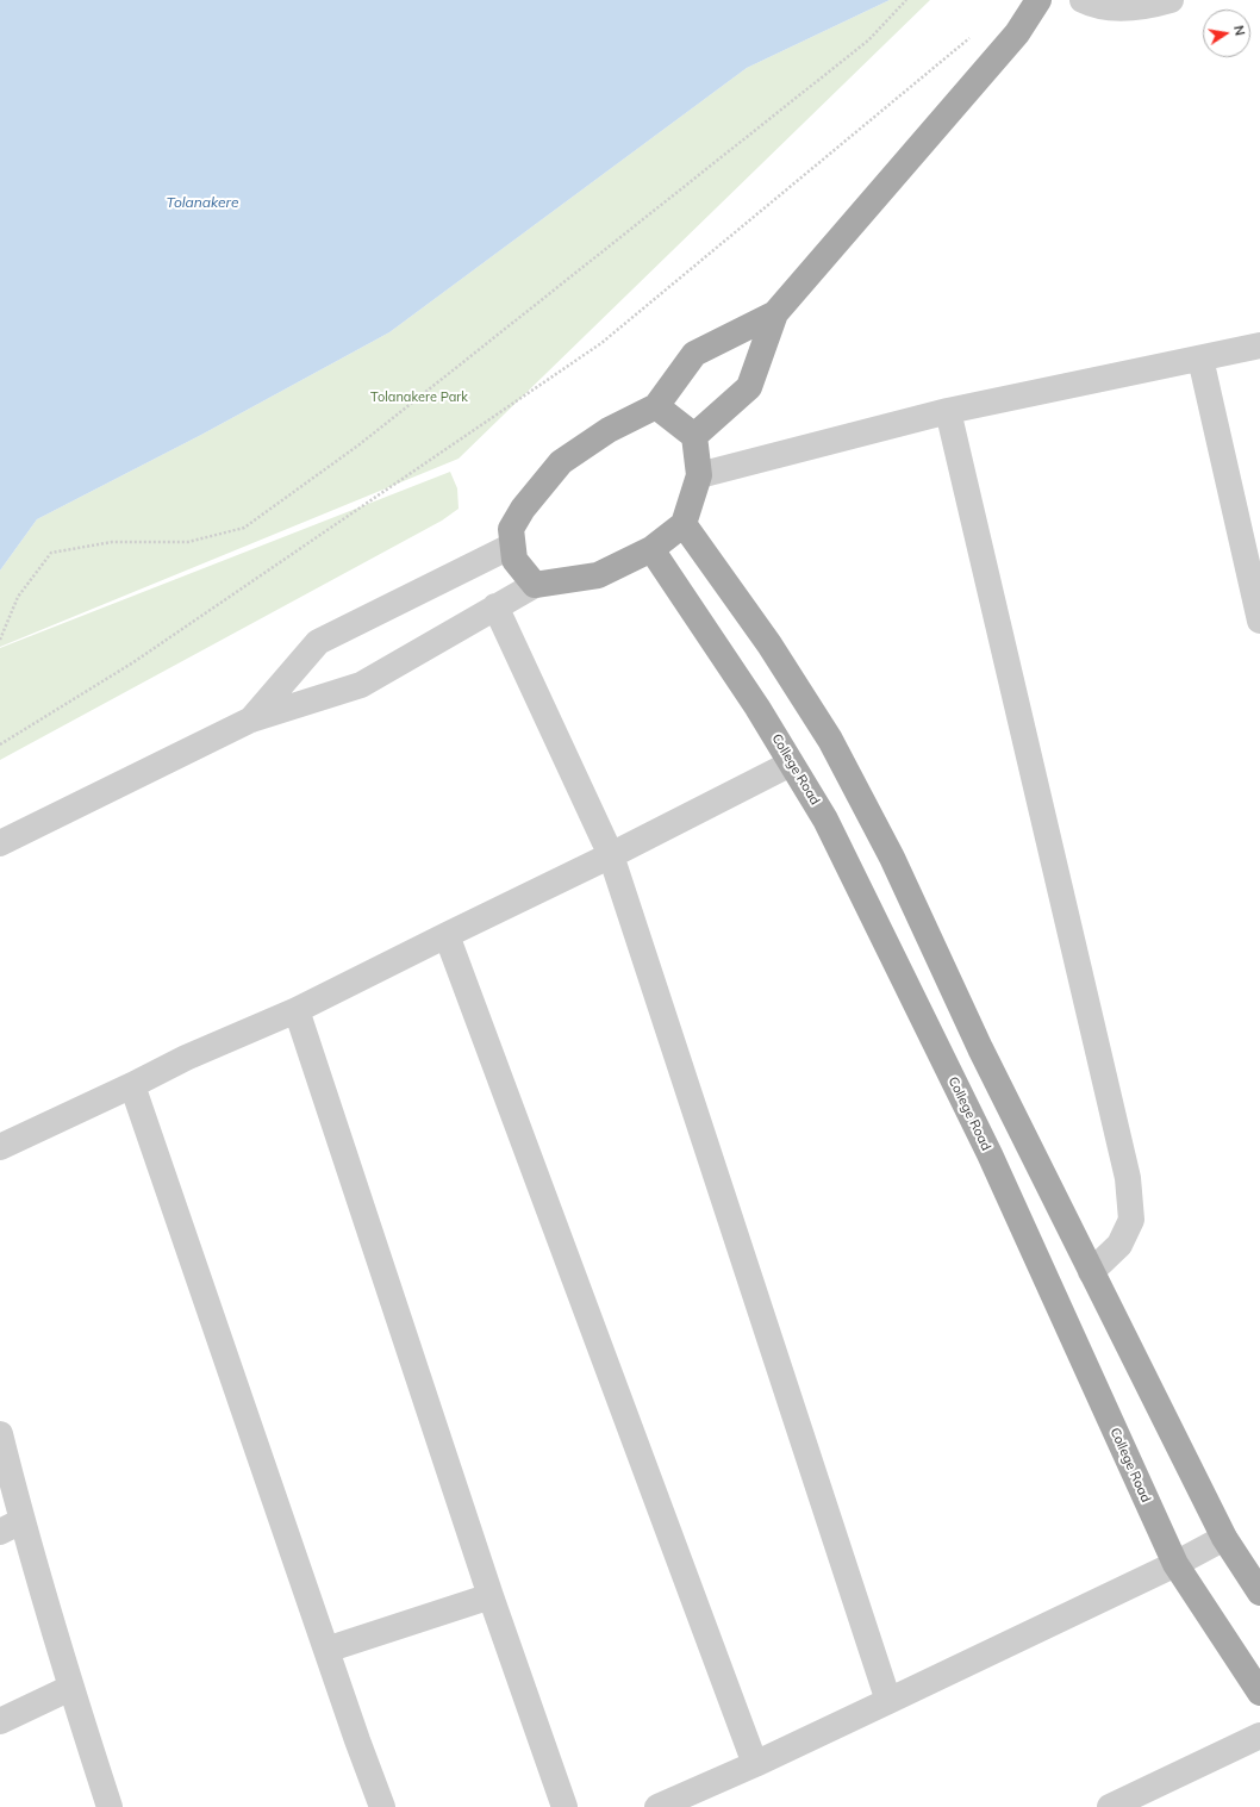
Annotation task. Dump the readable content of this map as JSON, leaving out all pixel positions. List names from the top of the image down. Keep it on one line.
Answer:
{"streets":{"main road":["College Road"]},"water":["Tolanakere"],"parks":["Tolanakere Park"],"north":"right"}
